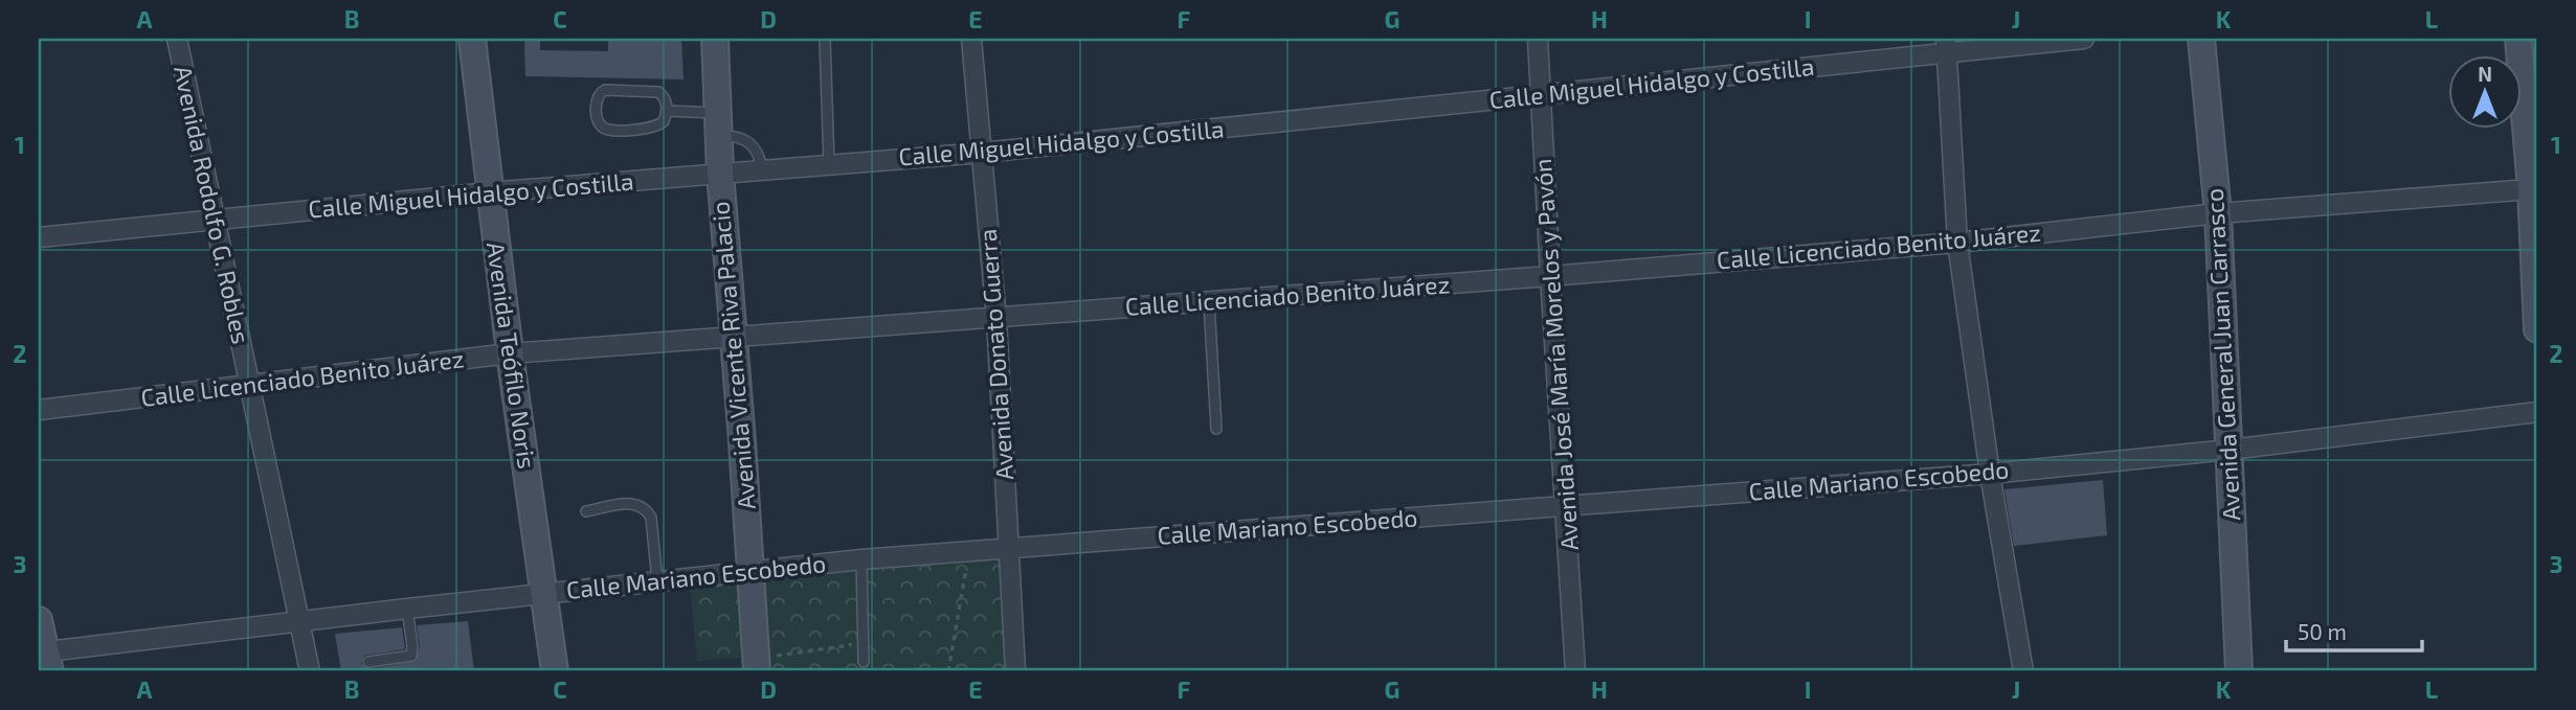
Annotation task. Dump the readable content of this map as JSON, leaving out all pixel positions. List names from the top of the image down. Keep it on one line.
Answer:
{"streets":{"main road":["Avenida General Juan Carrasco","Avenida Teófilo Noris","Avenida Vicente Riva Palacio"],"street":["Calle Miguel Hidalgo y Costilla","Avenida Rodolfo G. Robles","Calle Licenciado Benito Juárez","Avenida Donato Guerra","Avenida José María Morelos y Pavón","Calle Mariano Escobedo"]},"crossings":[["Calle Miguel Hidalgo y Costilla","Avenida Rodolfo G. Robles"],["Calle Miguel Hidalgo y Costilla","Avenida Donato Guerra"],["Calle Miguel Hidalgo y Costilla","Avenida José María Morelos y Pavón"],["Calle Miguel Hidalgo y Costilla","Avenida Teófilo Noris"],["Calle Miguel Hidalgo y Costilla","Avenida Vicente Riva Palacio"],["Avenida Rodolfo G. Robles","Calle Licenciado Benito Juárez"],["Avenida Rodolfo G. Robles","Calle Mariano Escobedo"],["Calle Licenciado Benito Juárez","Avenida Donato Guerra"],["Calle Licenciado Benito Juárez","Avenida José María Morelos y Pavón"],["Calle Licenciado Benito Juárez","Avenida General Juan Carrasco"],["Calle Licenciado Benito Juárez","Avenida Teófilo Noris"],["Calle Licenciado Benito Juárez","Avenida Vicente Riva Palacio"],["Avenida Donato Guerra","Calle Mariano Escobedo"],["Avenida José María Morelos y Pavón","Calle Mariano Escobedo"],["Avenida General Juan Carrasco","Calle Mariano Escobedo"],["Avenida Teófilo Noris","Calle Mariano Escobedo"],["Avenida Vicente Riva Palacio","Calle Mariano Escobedo"]],"scale_bar":"50 m","north":"top","grid":{"columns":["A","B","C","D","E","F","G","H","I","J","K","L"],"rows":["1","2","3"]}}
